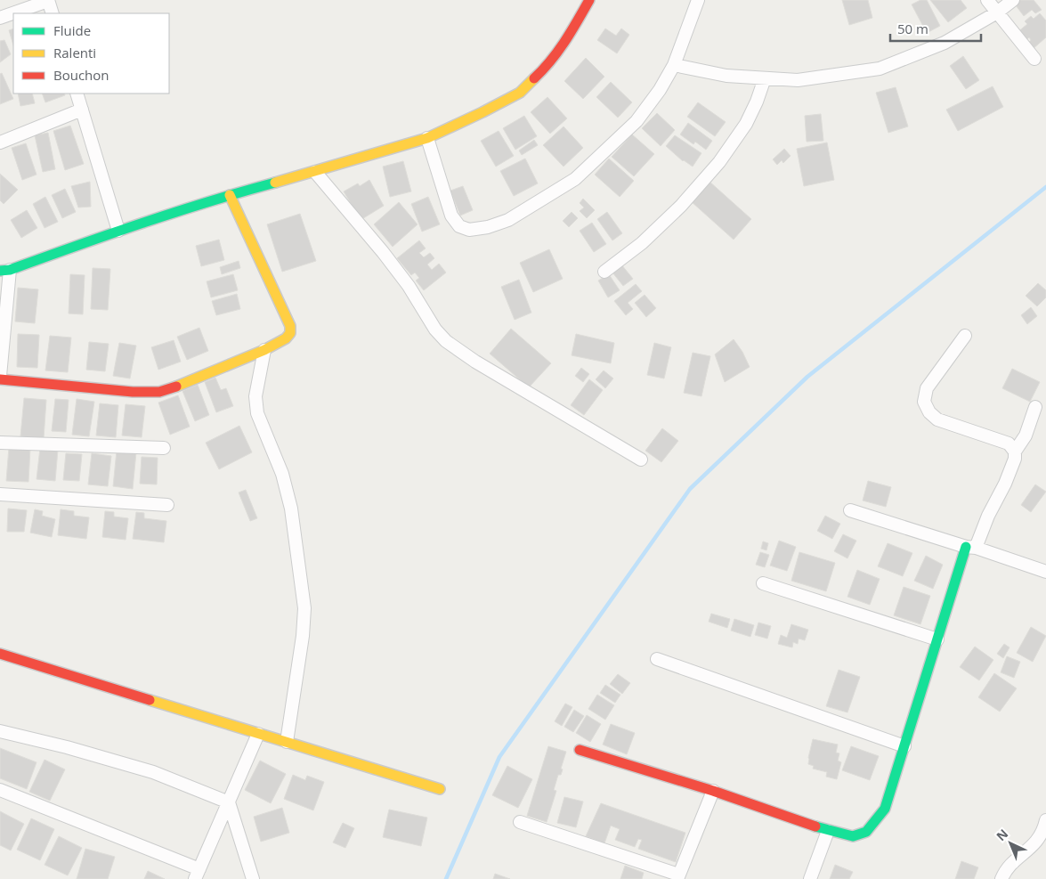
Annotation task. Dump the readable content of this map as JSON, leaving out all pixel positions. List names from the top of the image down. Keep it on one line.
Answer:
{"legend":["Fluide","Ralenti","Bouchon"],"scale_bar":"50 m","north":"top left"}
